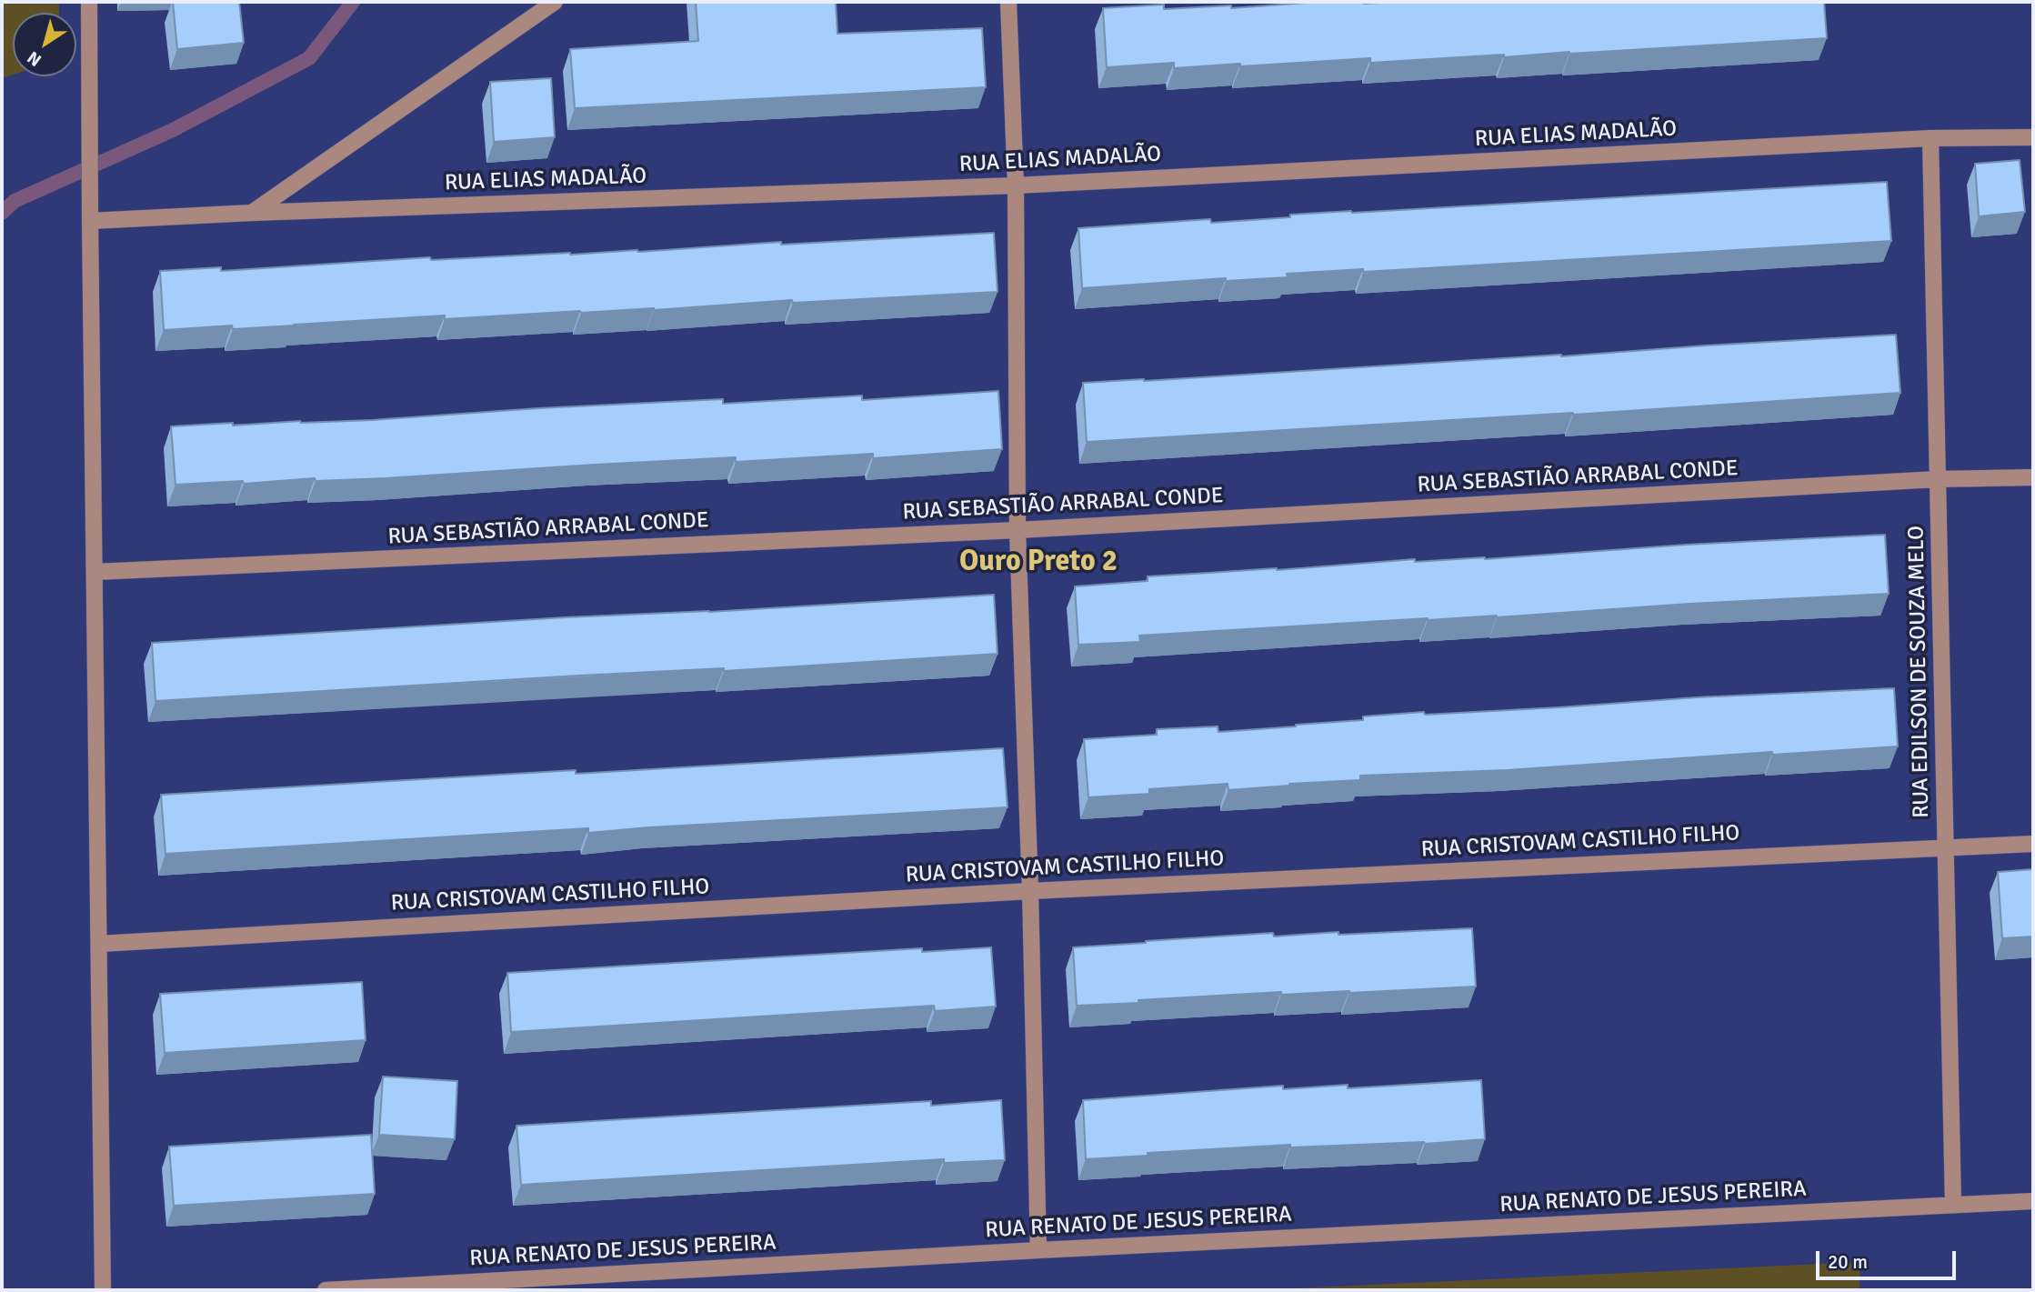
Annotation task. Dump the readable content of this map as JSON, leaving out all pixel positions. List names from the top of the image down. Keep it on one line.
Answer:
{"streets":{"street":["RUA ELIAS MADALÃO","RUA SEBASTIÃO ARRABAL CONDE","RUA EDILSON DE SOUZA MELO","RUA CRISTOVAM CASTILHO FILHO","RUA RENATO DE JESUS PEREIRA"]},"crossings":[["RUA ELIAS MADALÃO","RUA EDILSON DE SOUZA MELO"],["RUA SEBASTIÃO ARRABAL CONDE","RUA EDILSON DE SOUZA MELO"],["RUA EDILSON DE SOUZA MELO","RUA CRISTOVAM CASTILHO FILHO"],["RUA EDILSON DE SOUZA MELO","RUA RENATO DE JESUS PEREIRA"]],"districts":["Ouro Preto 2"],"scale_bar":"20 m","north":"bottom left"}
